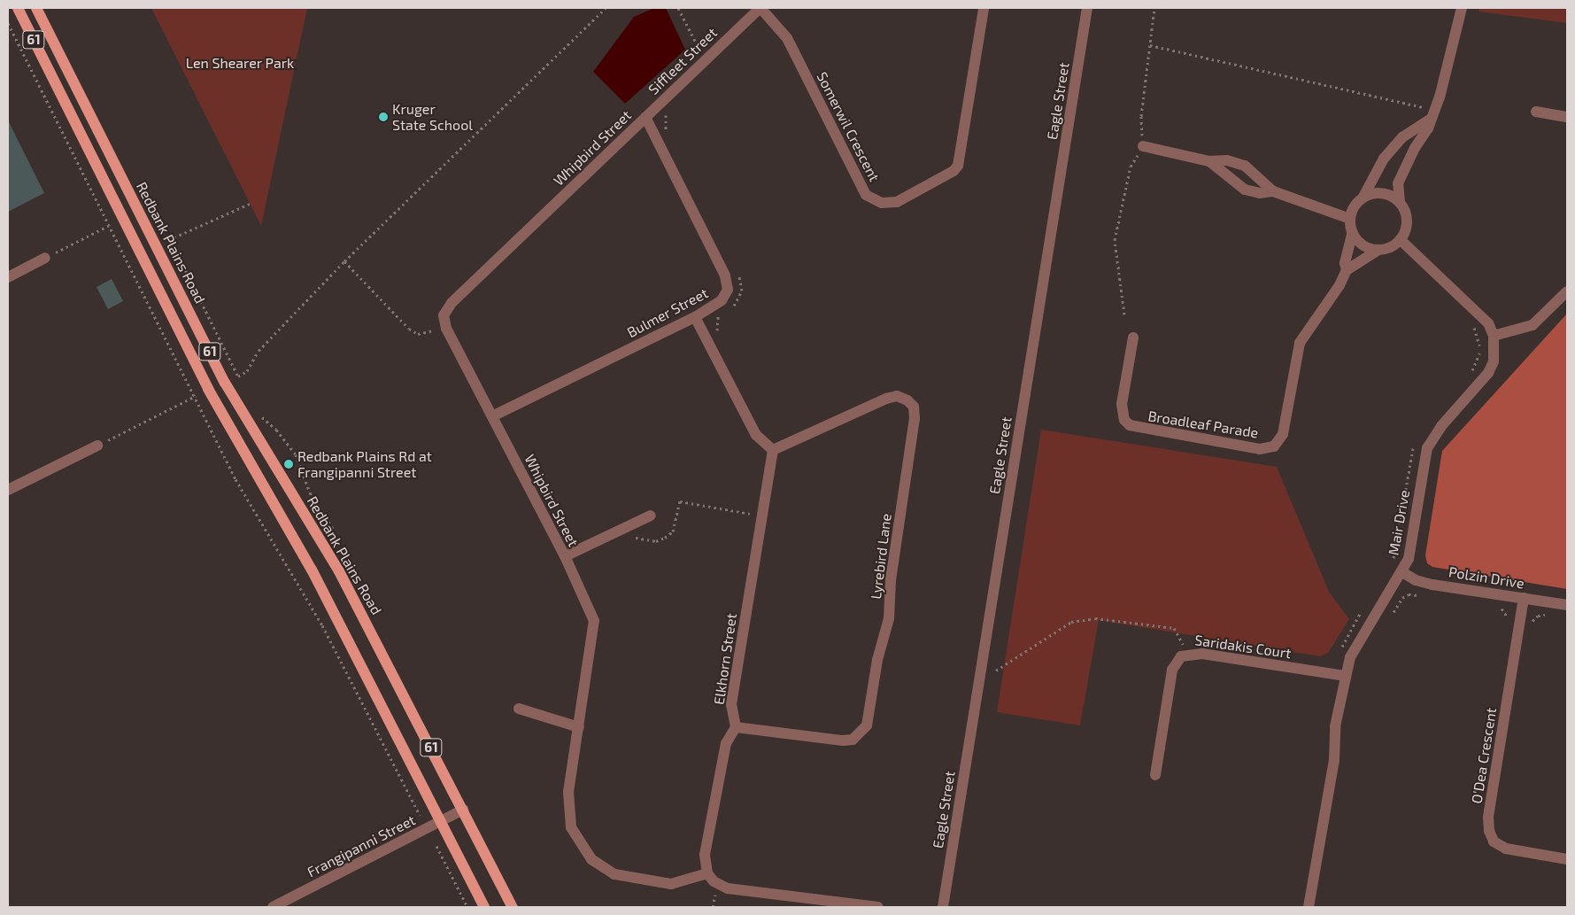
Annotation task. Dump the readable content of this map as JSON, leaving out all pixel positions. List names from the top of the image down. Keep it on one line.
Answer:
{"streets":{"main road":["61","Redbank Plains Road"],"street":["Siffleet Street","Eagle Street","Somerwil Crescent","Whipbird Street","Bulmer Street","Broadleaf Parade","Mair Drive","Lyrebird Lane","Polzin Drive","Saridakis Court","Elkhorn Street","O'Dea Crescent","Frangipanni Street"]},"crossings":[["61","Frangipanni Street"],["Siffleet Street","Somerwil Crescent"],["Siffleet Street","Whipbird Street"],["Siffleet Street","Bulmer Street"],["Whipbird Street","Bulmer Street"],["Redbank Plains Road","Frangipanni Street"],["Broadleaf Parade","Mair Drive"],["Mair Drive","Polzin Drive"],["Mair Drive","Saridakis Court"],["Lyrebird Lane","Elkhorn Street"],["Polzin Drive","O'Dea Crescent"]],"parks":["Len Shearer Park"],"places":["Kruger State School","Redbank Plains Rd at Frangipanni Street"]}
